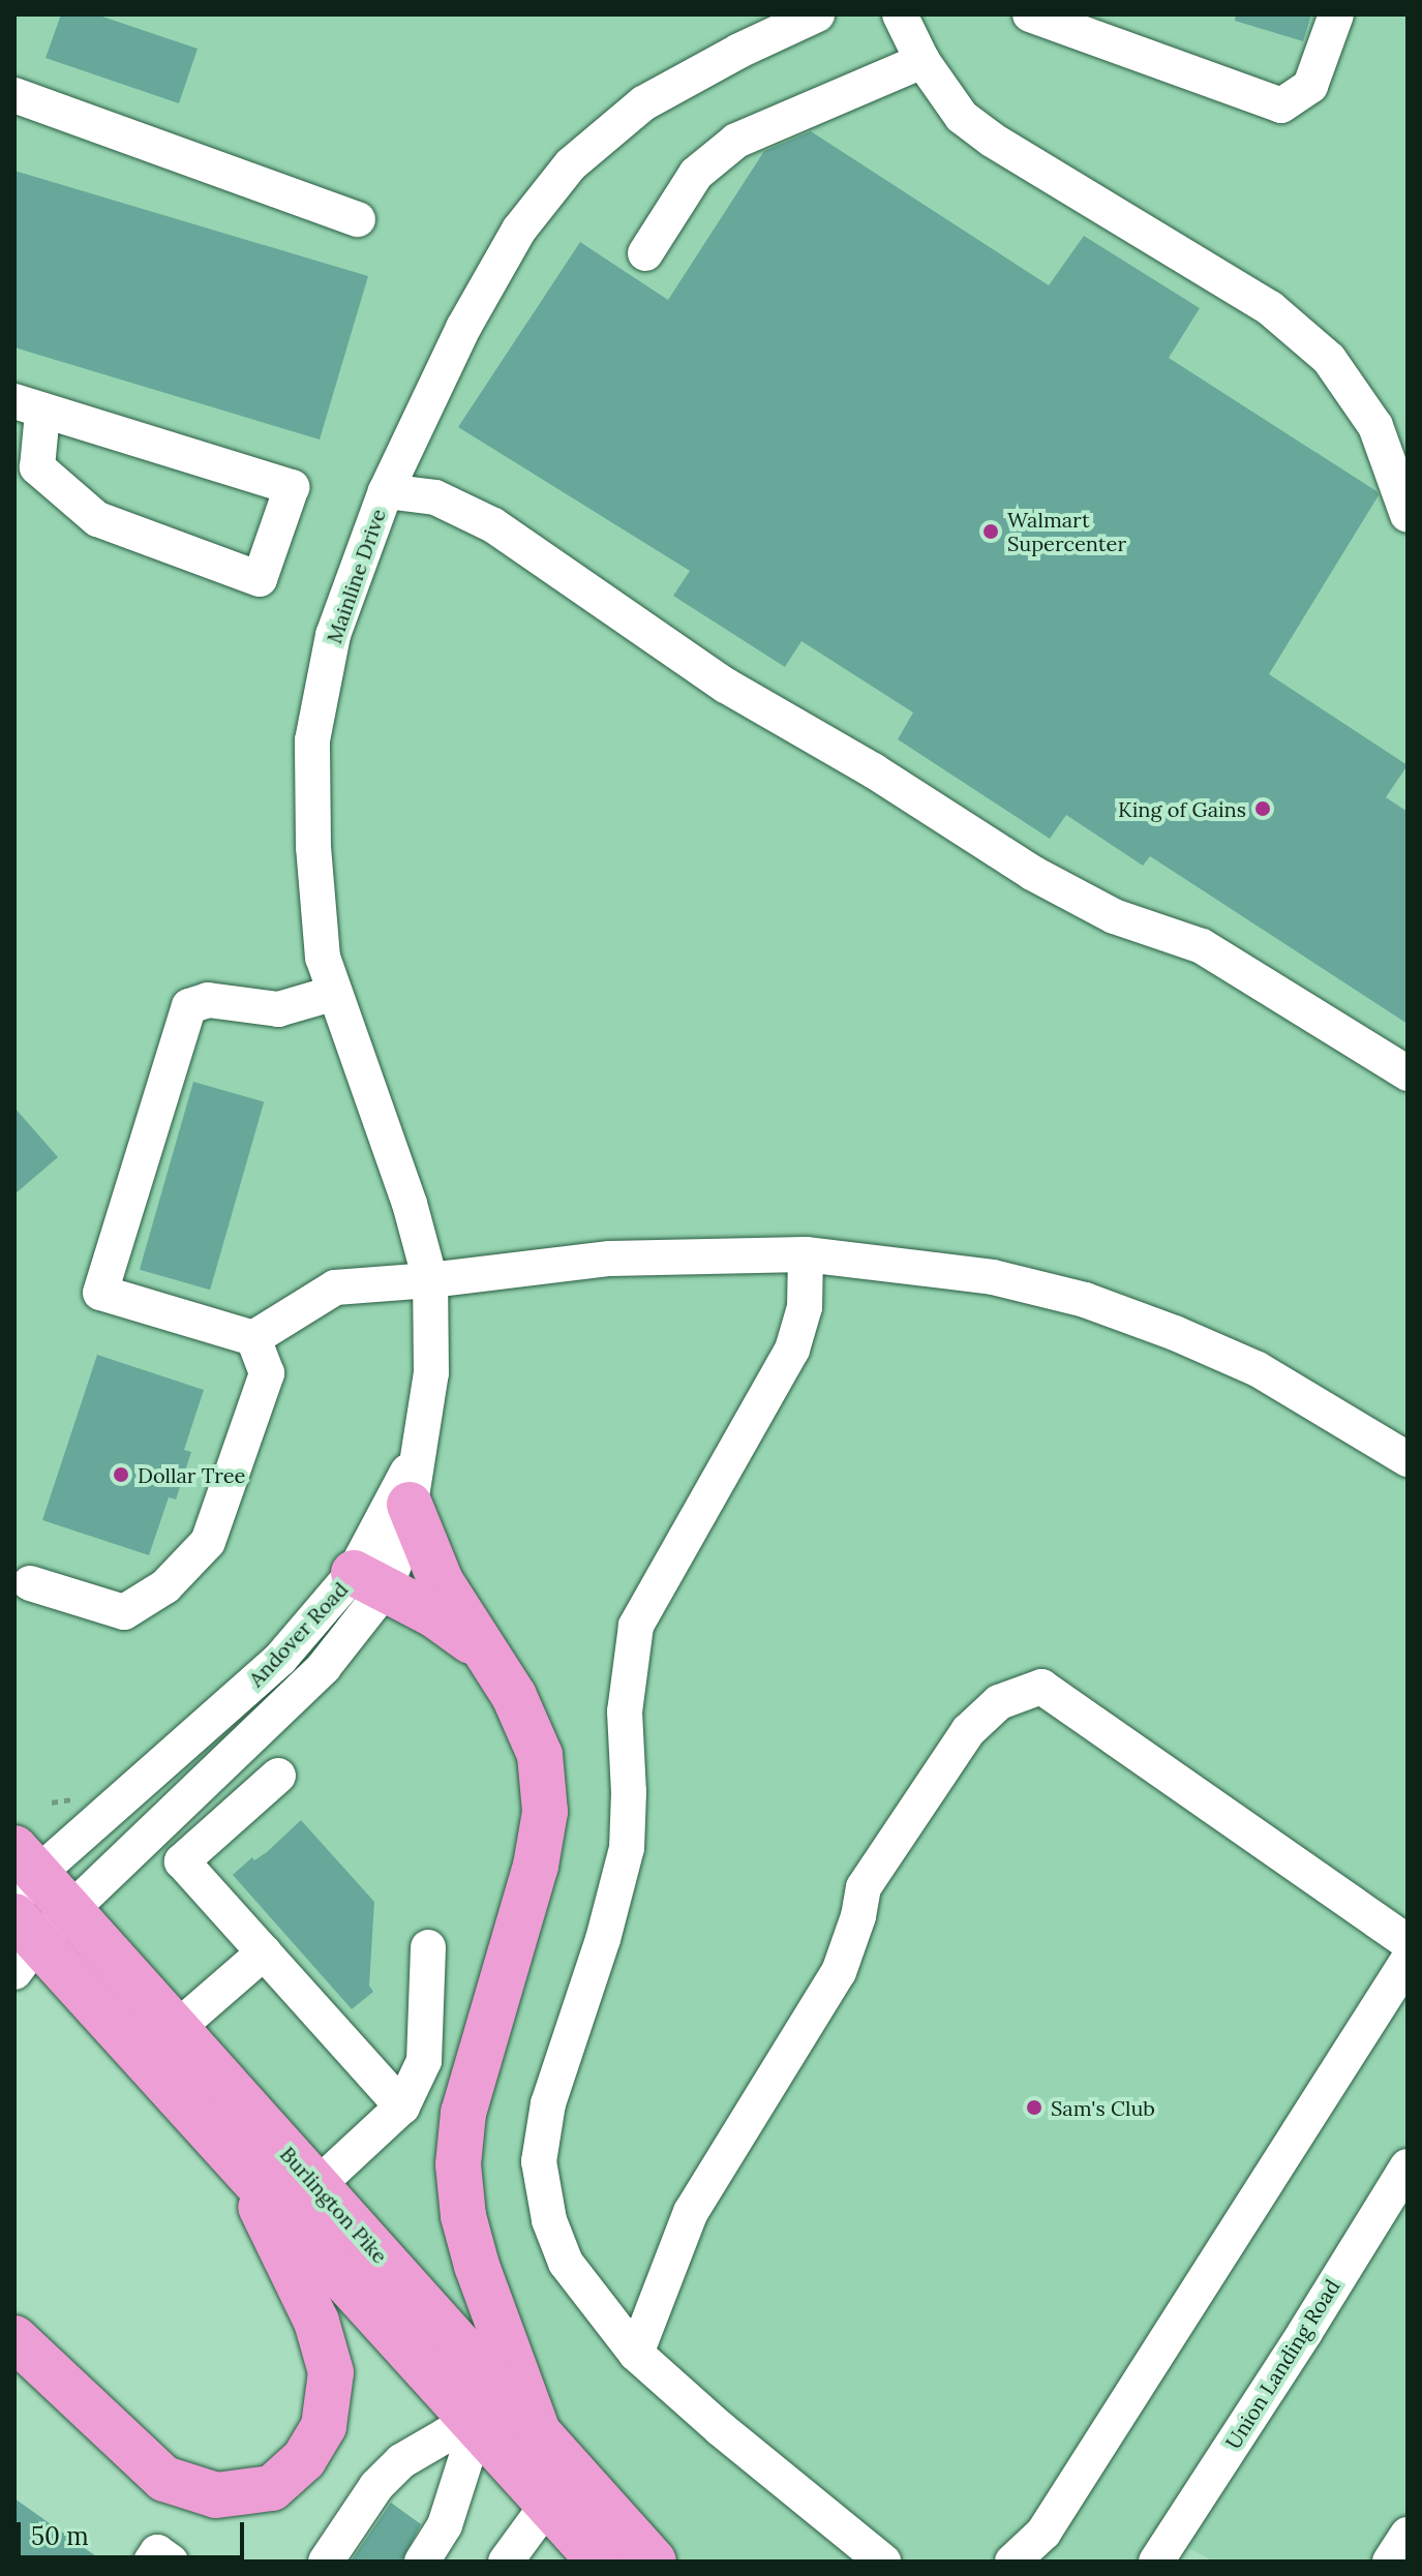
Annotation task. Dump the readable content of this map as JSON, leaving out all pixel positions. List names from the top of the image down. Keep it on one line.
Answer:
{"streets":{"highway":["Burlington Pike"],"street":["Mainline Drive","Andover Road","Union Landing Road"]},"crossings":[["Mainline Drive","Andover Road"],["Andover Road","Burlington Pike"]],"places":["Walmart Supercenter","King of Gains","Dollar Tree","Sam's Club"],"scale_bar":"50 m"}
